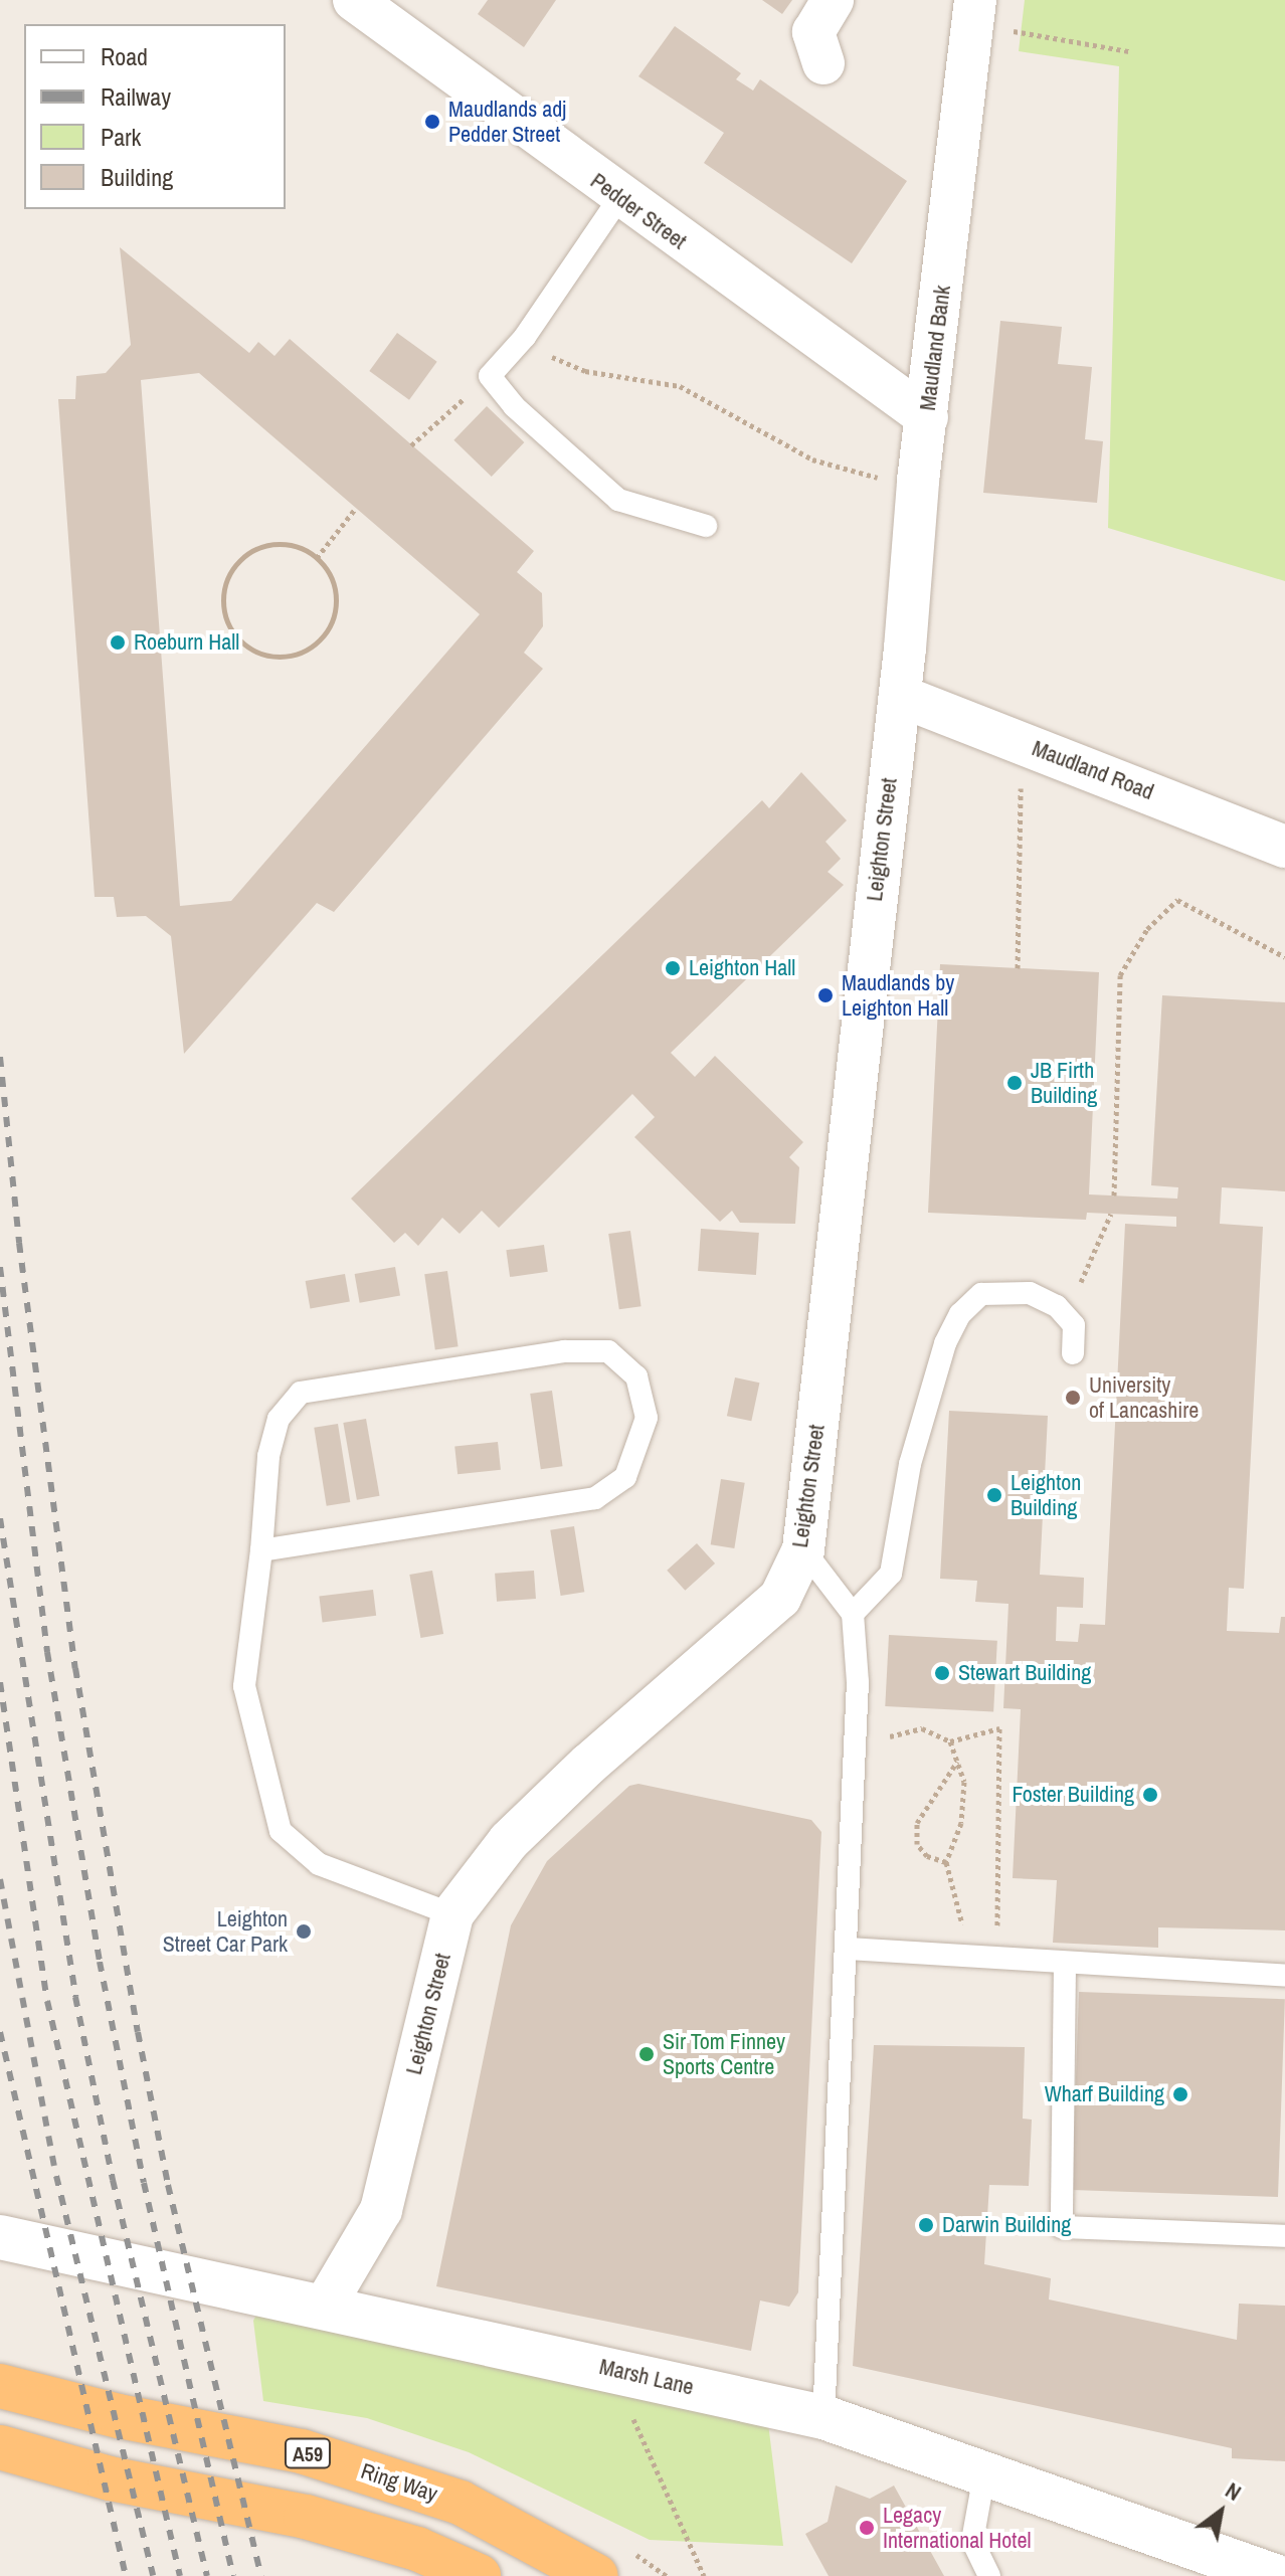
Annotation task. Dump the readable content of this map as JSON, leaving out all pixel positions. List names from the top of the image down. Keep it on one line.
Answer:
{"streets":{"highway":["A59","Ring Way"],"street":["Pedder Street","Maudland Bank","Maudland Road","Leighton Street","Marsh Lane"]},"crossings":[["Pedder Street","Maudland Bank"],["Maudland Bank","Maudland Road"],["Maudland Bank","Leighton Street"],["Maudland Road","Leighton Street"],["Leighton Street","Marsh Lane"]],"places":["Maudlands adj Pedder Street","Roeburn Hall","Leighton Hall","Maudlands by Leighton Hall","JB Firth Building","University of Lancashire","Leighton Building","Stewart Building","Foster Building","Leighton Street Car Park","Sir Tom Finney Sports Centre","Wharf Building","Darwin Building","Legacy International Hotel"],"legend":["Road","Railway","Park","Building"],"north":"top right"}
